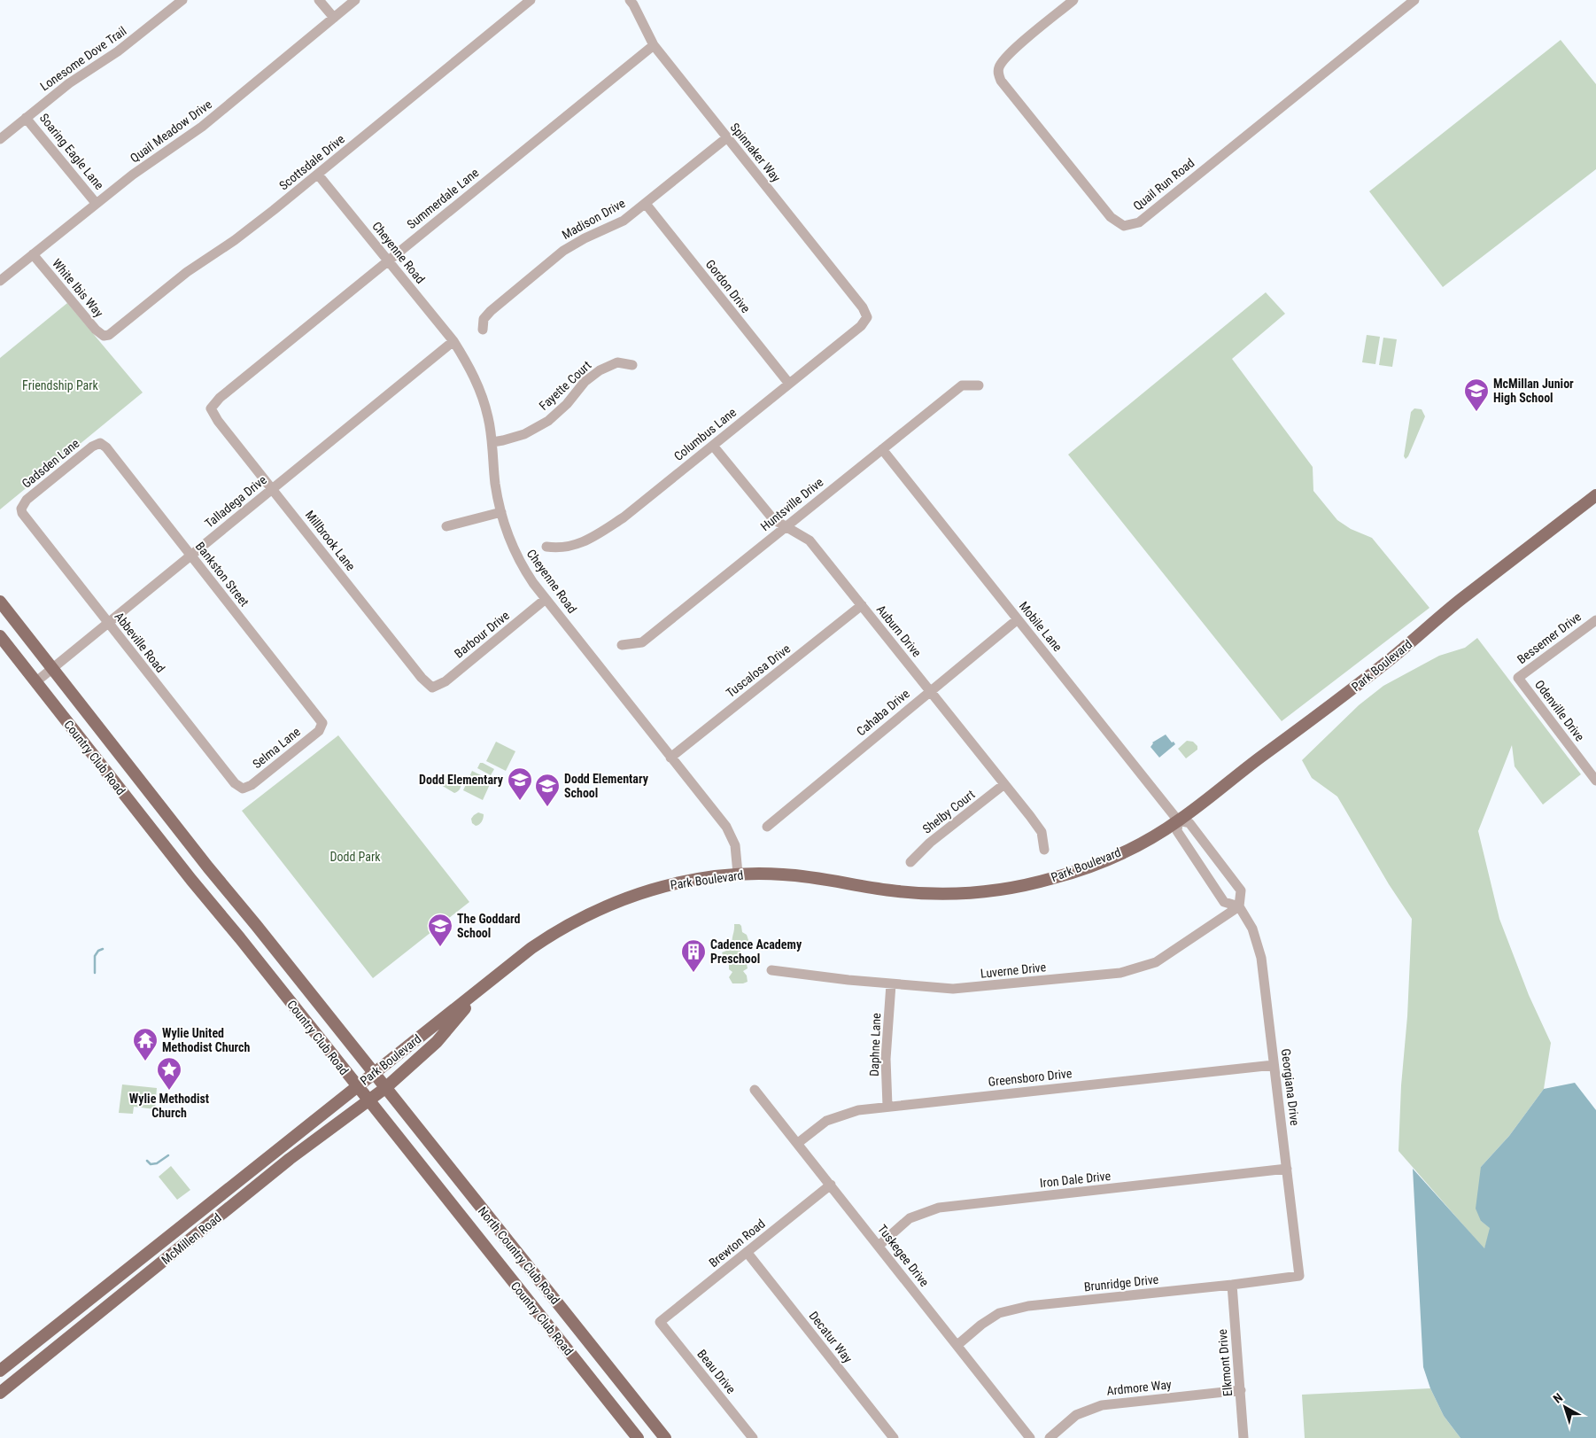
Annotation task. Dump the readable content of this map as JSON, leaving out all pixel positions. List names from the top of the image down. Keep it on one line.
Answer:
{"streets":{"main road":["Park Boulevard","Country Club Road","McMillen Road","North Country Club Road"],"street":["Lonesome Dove Trail","Quail Meadow Drive","Soaring Eagle Lane","Spinnaker Way","Scottsdale Drive","Quail Run Road","Summerdale Lane","Madison Drive","Cheyenne Road","Gordon Drive","White Ibis Way","Fayette Court","Columbus Lane","Gadsden Lane","Talladega Drive","Huntsville Drive","Millbrook Lane","Bankston Street","Mobile Lane","Auburn Drive","Barbour Drive","Bessemer Drive","Abbeville Road","Tuscalosa Drive","Odenville Drive","Cahaba Drive","Selma Lane","Shelby Court","Luverne Drive","Daphne Lane","Greensboro Drive","Georgiana Drive","Iron Dale Drive","Brewton Road","Tuskegee Drive","Brunridge Drive","Decatur Way","Elkmont Drive","Beau Drive","Ardmore Way"]},"crossings":[["Lonesome Dove Trail","Soaring Eagle Lane"],["Quail Meadow Drive","Soaring Eagle Lane"],["Quail Meadow Drive","White Ibis Way"],["Spinnaker Way","Summerdale Lane"],["Spinnaker Way","Madison Drive"],["Spinnaker Way","Columbus Lane"],["Scottsdale Drive","Cheyenne Road"],["Scottsdale Drive","White Ibis Way"],["Summerdale Lane","Cheyenne Road"],["Summerdale Lane","Millbrook Lane"],["Madison Drive","Gordon Drive"],["Cheyenne Road","Fayette Court"],["Cheyenne Road","Talladega Drive"],["Cheyenne Road","Barbour Drive"],["Cheyenne Road","Park Boulevard"],["Cheyenne Road","Tuscalosa Drive"],["Gordon Drive","Columbus Lane"],["Columbus Lane","Auburn Drive"],["Gadsden Lane","Bankston Street"],["Gadsden Lane","Abbeville Road"],["Talladega Drive","Millbrook Lane"],["Talladega Drive","Bankston Street"],["Talladega Drive","Abbeville Road"],["Talladega Drive","Country Club Road"],["Huntsville Drive","Mobile Lane"],["Huntsville Drive","Auburn Drive"],["Millbrook Lane","Barbour Drive"],["Bankston Street","Selma Lane"],["Mobile Lane","Park Boulevard"],["Mobile Lane","Cahaba Drive"],["Mobile Lane","Georgiana Drive"],["Auburn Drive","Tuscalosa Drive"],["Auburn Drive","Cahaba Drive"],["Auburn Drive","Shelby Court"],["Bessemer Drive","Odenville Drive"],["Abbeville Road","Selma Lane"],["Park Boulevard","Country Club Road"],["Park Boulevard","Georgiana Drive"],["Park Boulevard","McMillen Road"],["Park Boulevard","North Country Club Road"],["Country Club Road","McMillen Road"],["Country Club Road","North Country Club Road"],["Luverne Drive","Daphne Lane"],["Luverne Drive","Georgiana Drive"],["Daphne Lane","Greensboro Drive"],["Greensboro Drive","Georgiana Drive"],["Greensboro Drive","Tuskegee Drive"],["Georgiana Drive","Iron Dale Drive"],["Georgiana Drive","Brunridge Drive"],["Iron Dale Drive","Tuskegee Drive"],["McMillen Road","North Country Club Road"],["Brewton Road","Tuskegee Drive"],["Brewton Road","Decatur Way"],["Brewton Road","Beau Drive"],["Tuskegee Drive","Brunridge Drive"],["Brunridge Drive","Elkmont Drive"],["Elkmont Drive","Ardmore Way"]],"parks":["Friendship Park","Dodd Park"],"places":{"school or university":["McMillan Junior High School","Dodd Elementary","Dodd Elementary School","The Goddard School"],"building":["Cadence Academy Preschool"],"temple":["Wylie United Methodist Church"],"place":["Wylie Methodist Church"]},"north":"top left"}
